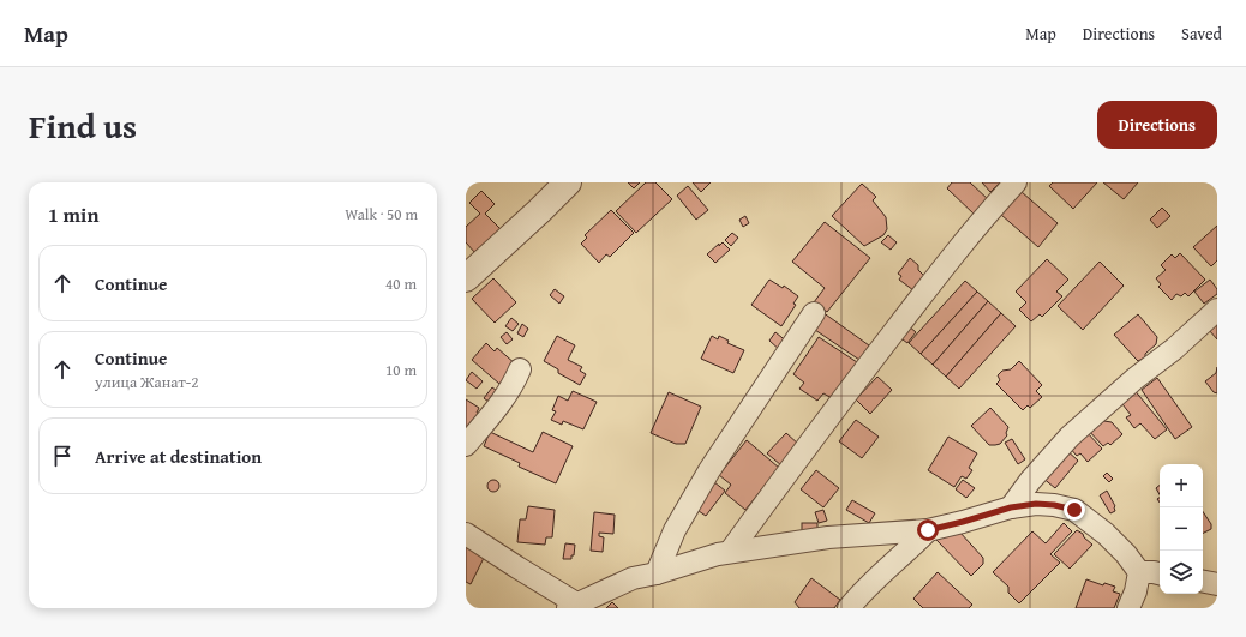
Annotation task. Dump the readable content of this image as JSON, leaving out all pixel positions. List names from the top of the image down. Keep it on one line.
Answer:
{"page":{"header":"Map","nav":["Map","Directions","Saved"],"title":"Find us","buttons":"Directions","heading":["1 min","Walk · 50 m"],"list":[["Continue","40 m"],["Continue","улица Жанат-2","10 m"],"Arrive at destination"],"map_buttons":["+","−"]}}
